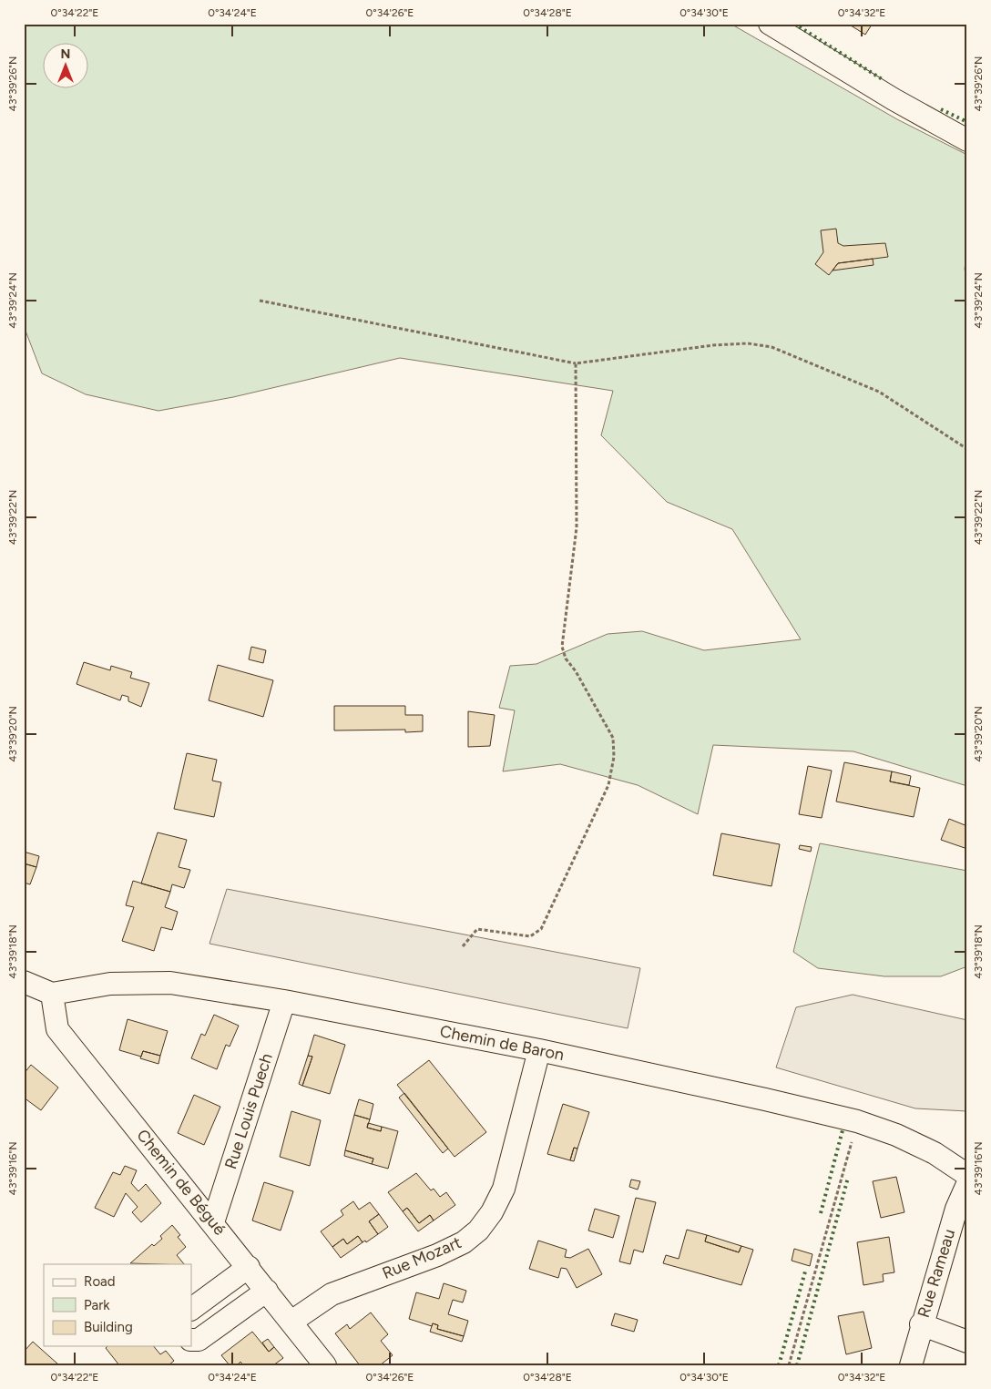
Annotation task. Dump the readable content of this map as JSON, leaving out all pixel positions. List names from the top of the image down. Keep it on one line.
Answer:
{"streets":{"street":["Chemin de Baron","Rue Louis Puech","Chemin de Bégué","Rue Mozart","Rue Rameau"]},"crossings":[["Chemin de Baron","Rue Louis Puech"],["Chemin de Baron","Chemin de Bégué"],["Chemin de Baron","Rue Mozart"],["Rue Louis Puech","Chemin de Bégué"],["Chemin de Bégué","Rue Mozart"]],"legend":["Road","Park","Building"],"north":"top","coordinates":["0°34'22\"E","0°34'24\"E","0°34'26\"E","0°34'28\"E","0°34'30\"E","0°34'32\"E","43°39'26\"N","43°39'24\"N","43°39'22\"N","43°39'20\"N","43°39'18\"N","43°39'16\"N"]}
